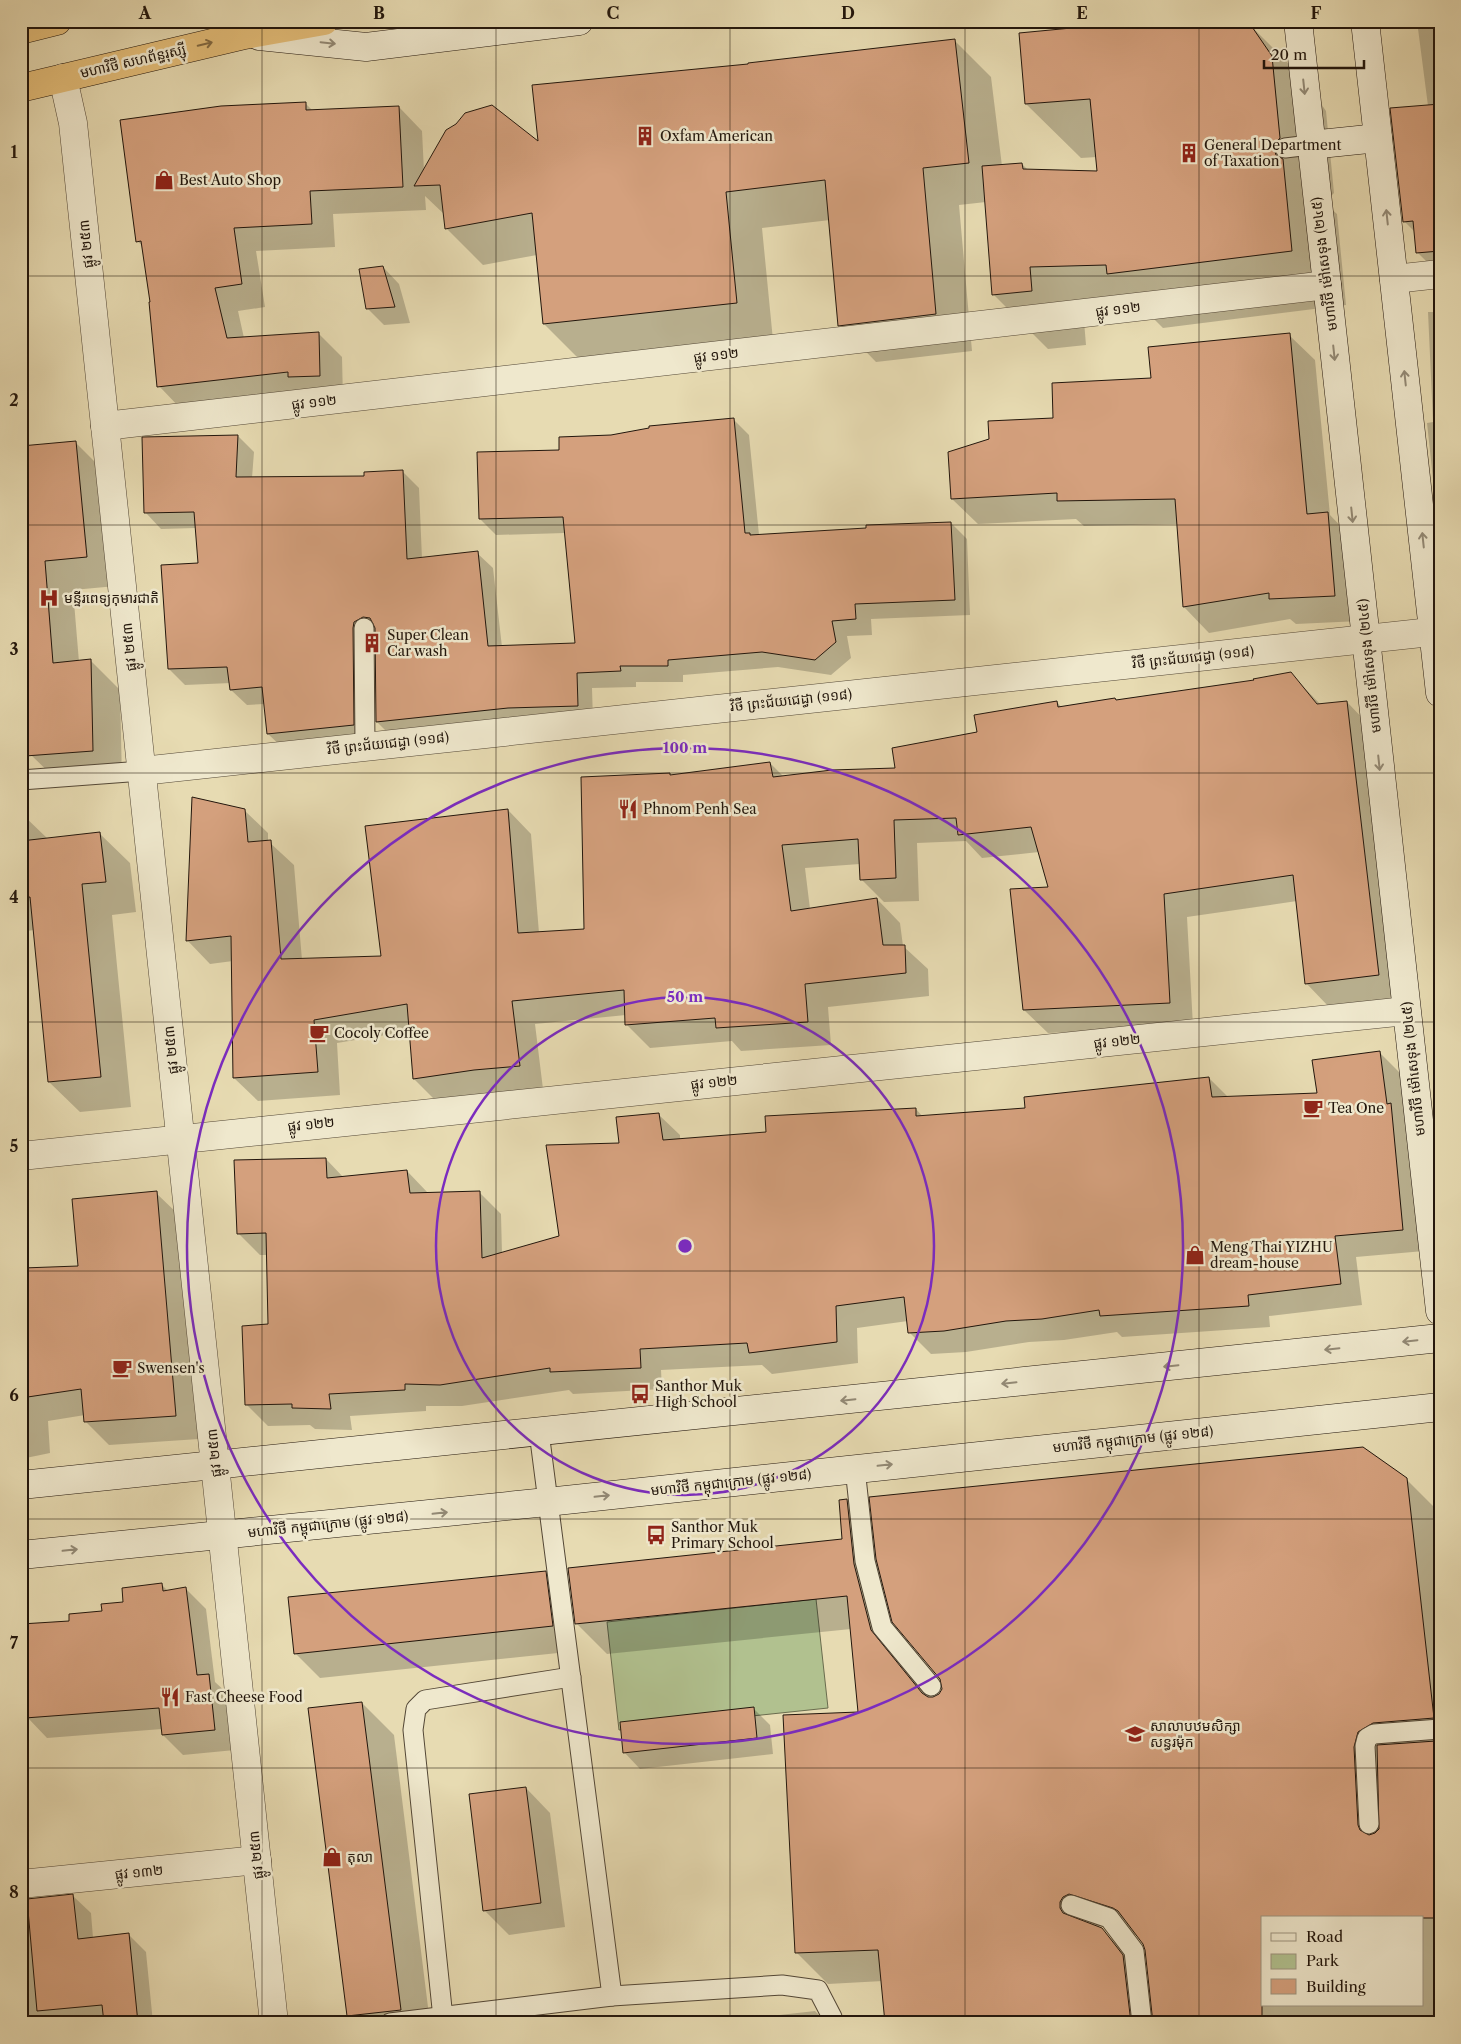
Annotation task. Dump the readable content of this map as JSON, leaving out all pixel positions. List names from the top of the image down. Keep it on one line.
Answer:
{"streets":{"highway":["មហាវិថី សហព័ន្ធរុស្ស៊ី"],"street":["ផ្លូវ ២៥៣","មហាវិថី ម៉ៅសេទុង (២៤៥)","ផ្លូវ ១១២","វិថី ព្រះជ័យជេដ្ធា (១១៨)","ផ្លូវ ១២២","មហាវិថី កម្ពុជាក្រោម (ផ្លូវ ១២៨)","ផ្លូវ ១៣២"]},"crossings":[["មហាវិថី សហព័ន្ធរុស្ស៊ី","ផ្លូវ ២៥៣"],["ផ្លូវ ២៥៣","ផ្លូវ ១១២"],["ផ្លូវ ២៥៣","វិថី ព្រះជ័យជេដ្ធា (១១៨)"],["ផ្លូវ ២៥៣","ផ្លូវ ១២២"],["ផ្លូវ ២៥៣","មហាវិថី កម្ពុជាក្រោម (ផ្លូវ ១២៨)"],["ផ្លូវ ២៥៣","ផ្លូវ ១៣២"],["មហាវិថី ម៉ៅសេទុង (២៤៥)","ផ្លូវ ១១២"],["មហាវិថី ម៉ៅសេទុង (២៤៥)","វិថី ព្រះជ័យជេដ្ធា (១១៨)"],["មហាវិថី ម៉ៅសេទុង (២៤៥)","ផ្លូវ ១២២"]],"one_way":["មហាវិថី សហព័ន្ធរុស្ស៊ី"],"places":{"building":["Oxfam American","General Department of Taxation","Super Clean Car wash"],"shop":["Best Auto Shop","Meng Thai YIZHU dream-house","តុលា"],"hospital":["មន្ទីរពេទ្យកុមារជាតិ"],"restaurant":["Phnom Penh Sea","Fast Cheese Food"],"cafe":["Cocoly Coffee","Tea One","Swensen's"],"bus stop":["Santhor Muk High School","Santhor Muk Primary School"],"school or university":["សាលាបឋមសិក្សា សន្ធរម៉ុក"]},"legend":["Road","Park","Building"],"scale_bar":"20 m","grid":{"columns":["A","B","C","D","E","F"],"rows":["1","2","3","4","5","6","7","8"]},"rings":["100 m","50 m"]}
